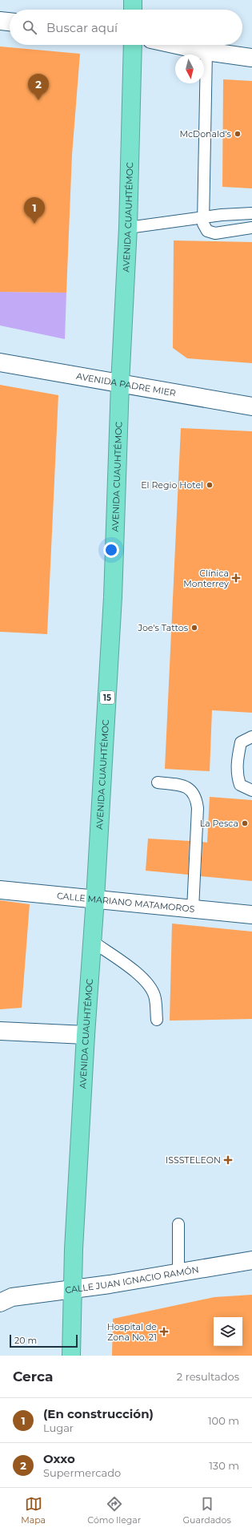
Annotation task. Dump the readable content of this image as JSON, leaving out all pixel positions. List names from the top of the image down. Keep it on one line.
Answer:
{"streets":{"highway":["AVENIDA CUAUHTÉMOC","15"],"street":["AVENIDA PADRE MIER","CALLE MARIANO MATAMOROS","CALLE JUAN IGNACIO RAMÓN"]},"crossings":[["AVENIDA CUAUHTÉMOC","AVENIDA PADRE MIER"],["AVENIDA CUAUHTÉMOC","CALLE MARIANO MATAMOROS"],["AVENIDA CUAUHTÉMOC","CALLE JUAN IGNACIO RAMÓN"]],"places":{"other":["McDonald's","El Regio Hotel","Joe's Tattos","La Pesca"],"health":["Clínica Monterrey","ISSSTELEON","Hospital de Zona No. 21"]},"scale_bar":"20 m","north":"bottom","page":{"search":"Buscar aquí","pins":["2","1"],"scale":"20 m","heading":["Cerca","2 resultados"],"list":[{"mark":"1","name":"(En construcción)","note":"Lugar","value":"100 m"},{"mark":"2","name":"Oxxo","note":"Supermercado","value":"130 m"}],"nav":["Mapa","Cómo llegar","Guardados"]}}
